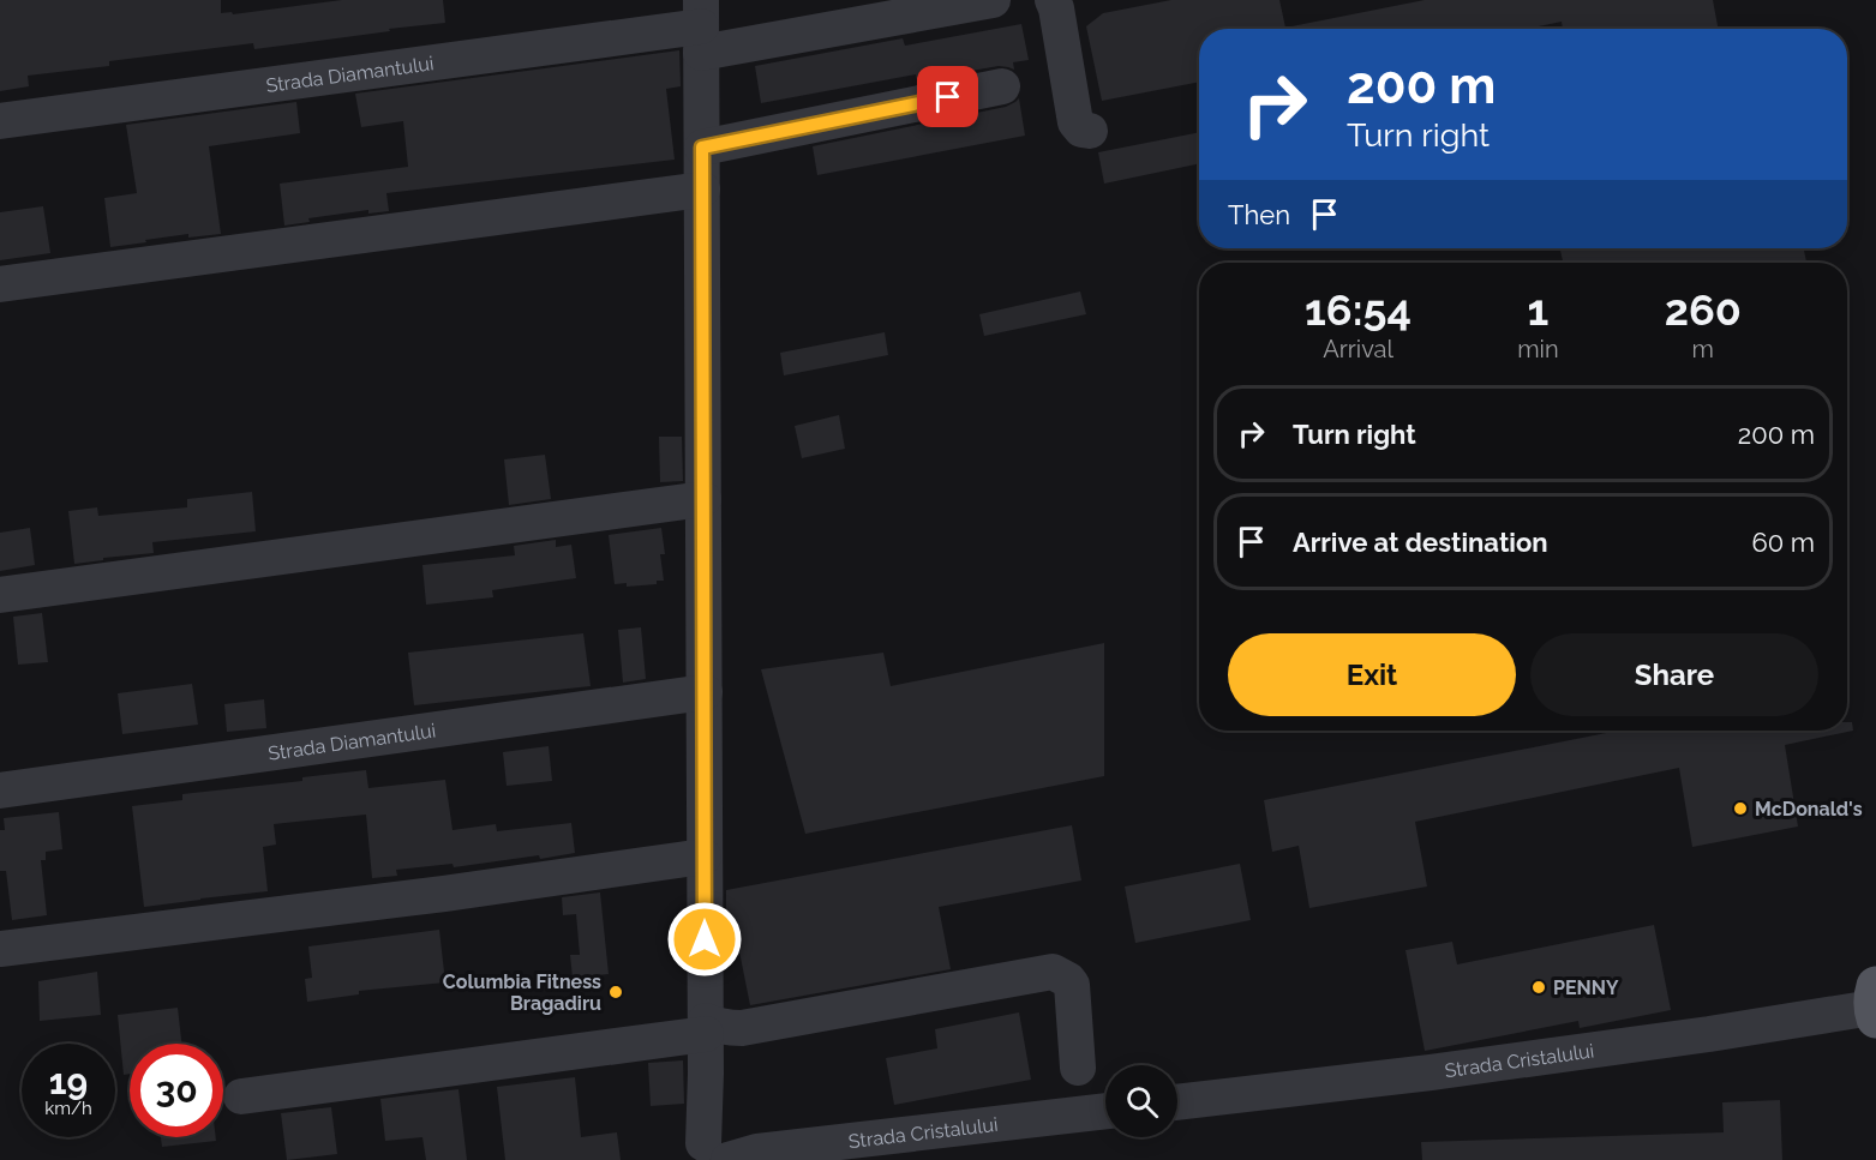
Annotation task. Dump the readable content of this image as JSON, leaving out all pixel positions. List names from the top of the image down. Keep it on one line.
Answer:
{"streets":{"street":["Strada Diamantului","Strada Cristalului"]},"places":["McDonald's","PENNY","Columbia Fitness Bragadiru"],"page":{"turn":["200 m","Turn right"],"then":"Then","eta":["16:54","Arrival","1","min","260","m"],"list":[{"name":"Turn right","value":"200 m"},{"name":"Arrive at destination","value":"60 m"}],"buttons":["Exit","Share"],"speed":"19 km/h","limit":"30"}}
